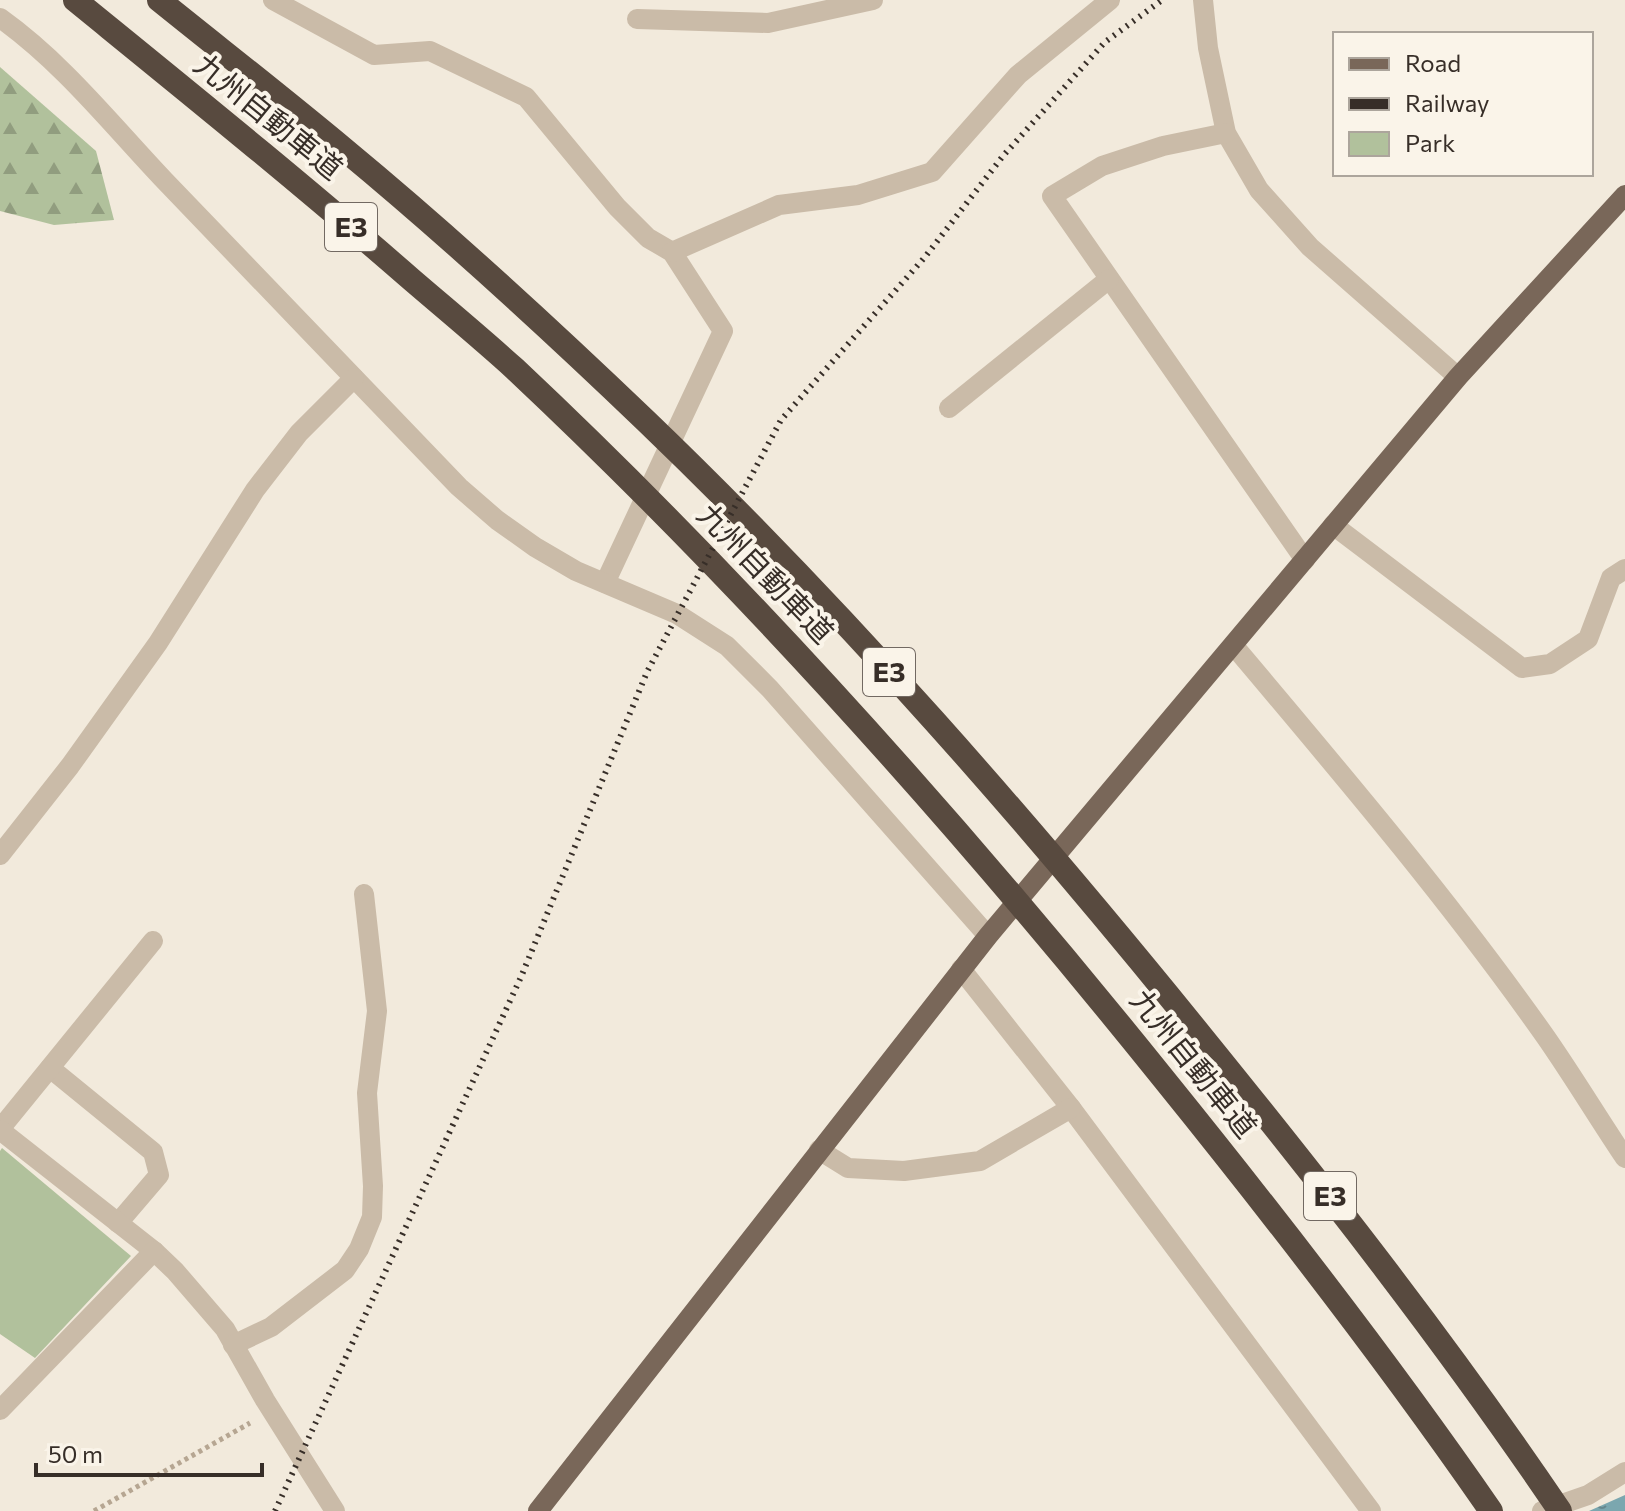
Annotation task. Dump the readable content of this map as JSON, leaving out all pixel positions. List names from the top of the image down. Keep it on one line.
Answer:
{"streets":{"highway":["九州自動車道","E3"]},"legend":["Road","Railway","Park"],"scale_bar":"50 m"}
